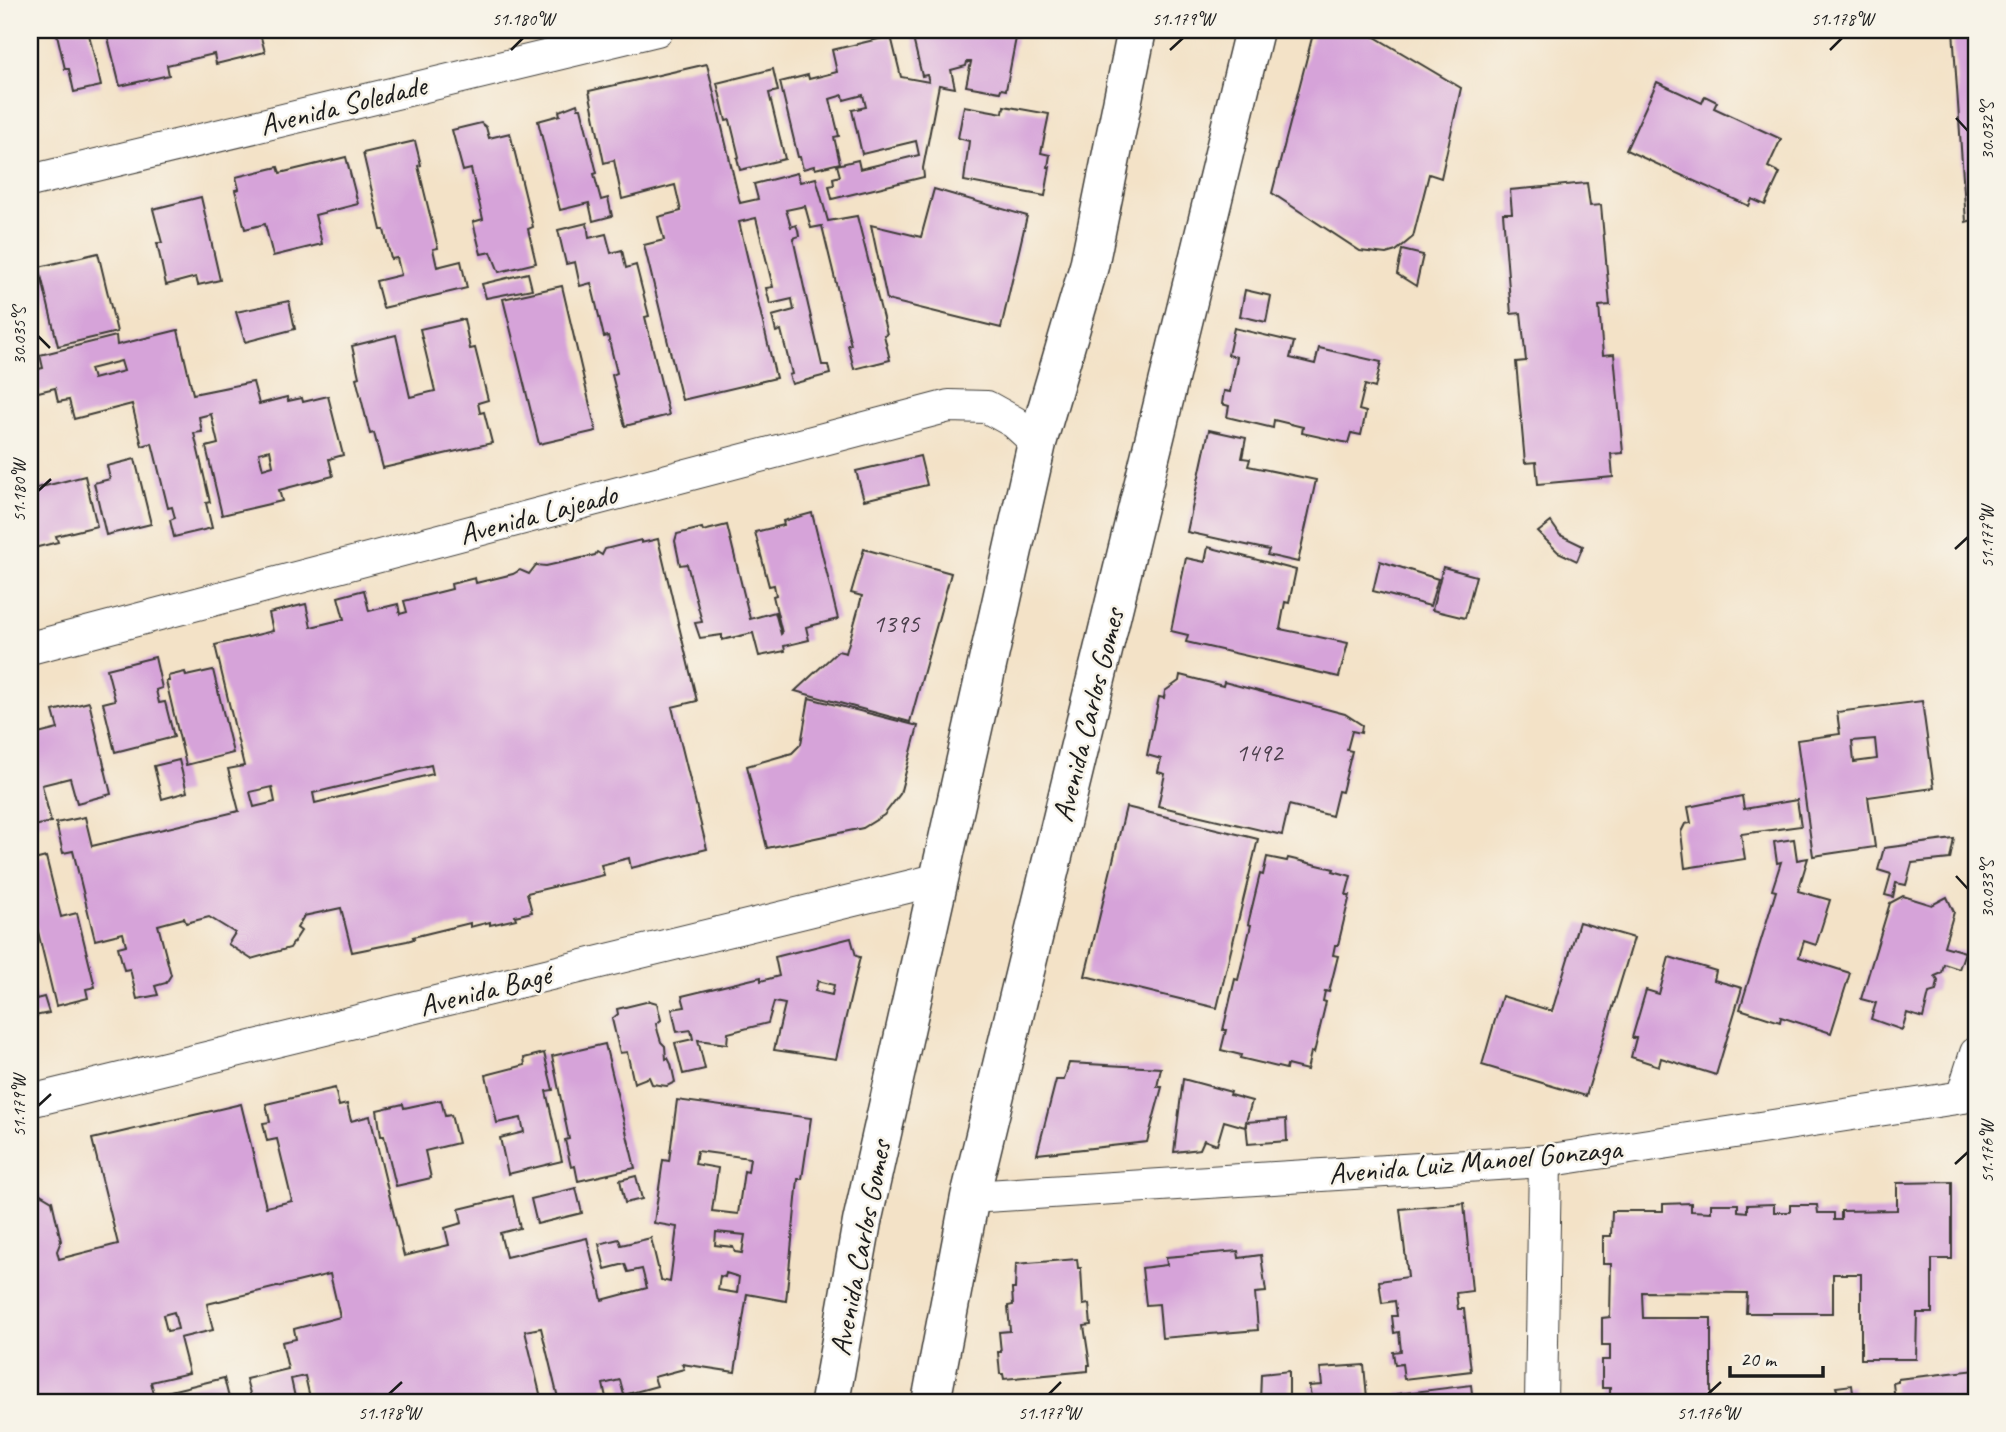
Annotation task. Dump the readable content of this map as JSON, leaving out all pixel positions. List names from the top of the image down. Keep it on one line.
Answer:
{"streets":{"main road":["Avenida Carlos Gomes"],"street":["Avenida Soledade","Avenida Lajeado","Avenida Bagé","Avenida Luiz Manoel Gonzaga"]},"crossings":[["Avenida Lajeado","Avenida Carlos Gomes"],["Avenida Carlos Gomes","Avenida Bagé"],["Avenida Carlos Gomes","Avenida Luiz Manoel Gonzaga"]],"house_numbers":["1395","1492"],"scale_bar":"20 m","coordinates":["51.180°W","51.179°W","51.178°W","30.032°S","30.035°S","51.177°W","30.033°S","51.176°W"]}
